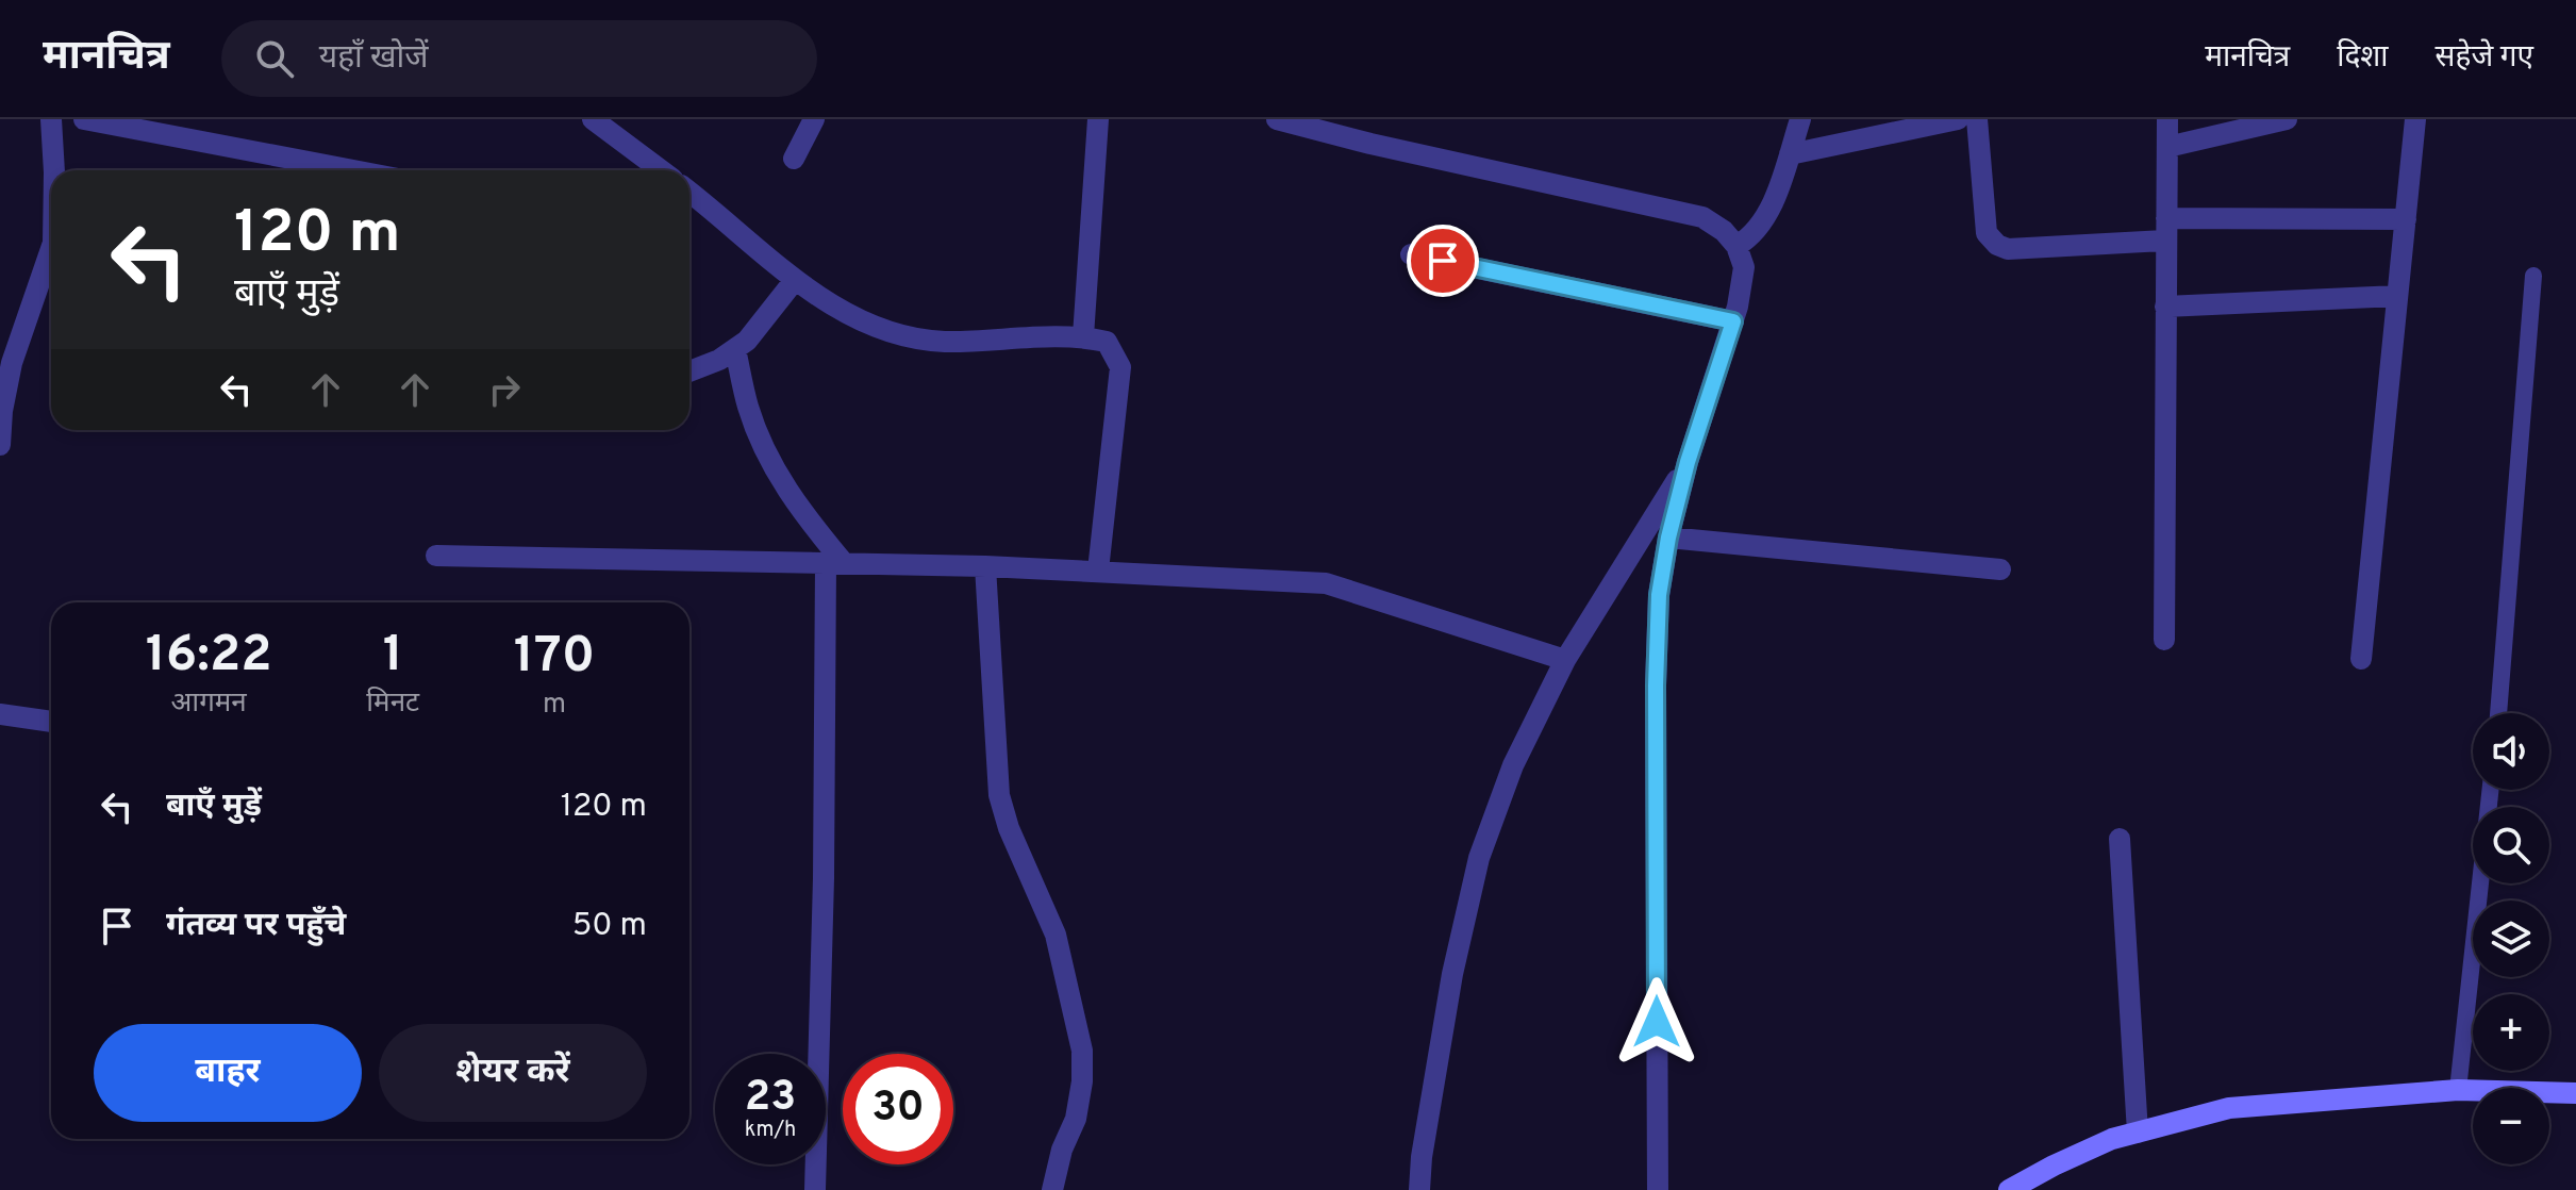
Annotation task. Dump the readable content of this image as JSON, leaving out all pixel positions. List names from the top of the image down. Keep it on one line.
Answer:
{"page":{"header":"मानचित्र","search":"यहाँ खोजें","nav":["मानचित्र","दिशा","सहेजे गए"],"turn":["120 m","बाएँ मुड़ें"],"eta":["16:22","आगमन","1","मिनट","170","m"],"map_buttons":["+","−"],"list":[{"name":"बाएँ मुड़ें","value":"120 m"},{"name":"गंतव्य पर पहुँचे","value":"50 m"}],"buttons":["बाहर","शेयर करें"],"speed":"23 km/h","limit":"30"}}
